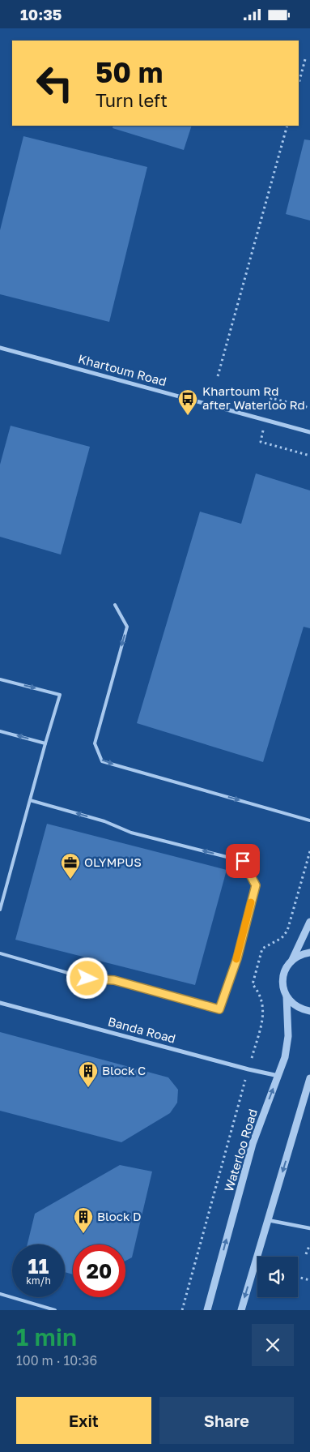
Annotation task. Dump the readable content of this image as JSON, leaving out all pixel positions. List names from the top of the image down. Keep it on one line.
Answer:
{"streets":{"street":["Khartoum Road","Banda Road","Waterloo Road"]},"crossings":[["Banda Road","Waterloo Road"]],"places":{"bus stop":["Khartoum Rd after Waterloo Rd"],"office":["OLYMPUS"],"building":["Block C","Block D"]},"page":{"status":"10:35","turn":["50 m","Turn left"],"speed":"11 km/h","limit":"20","heading":["1 min","100 m · 10:36"],"buttons":["Exit","Share"]}}
